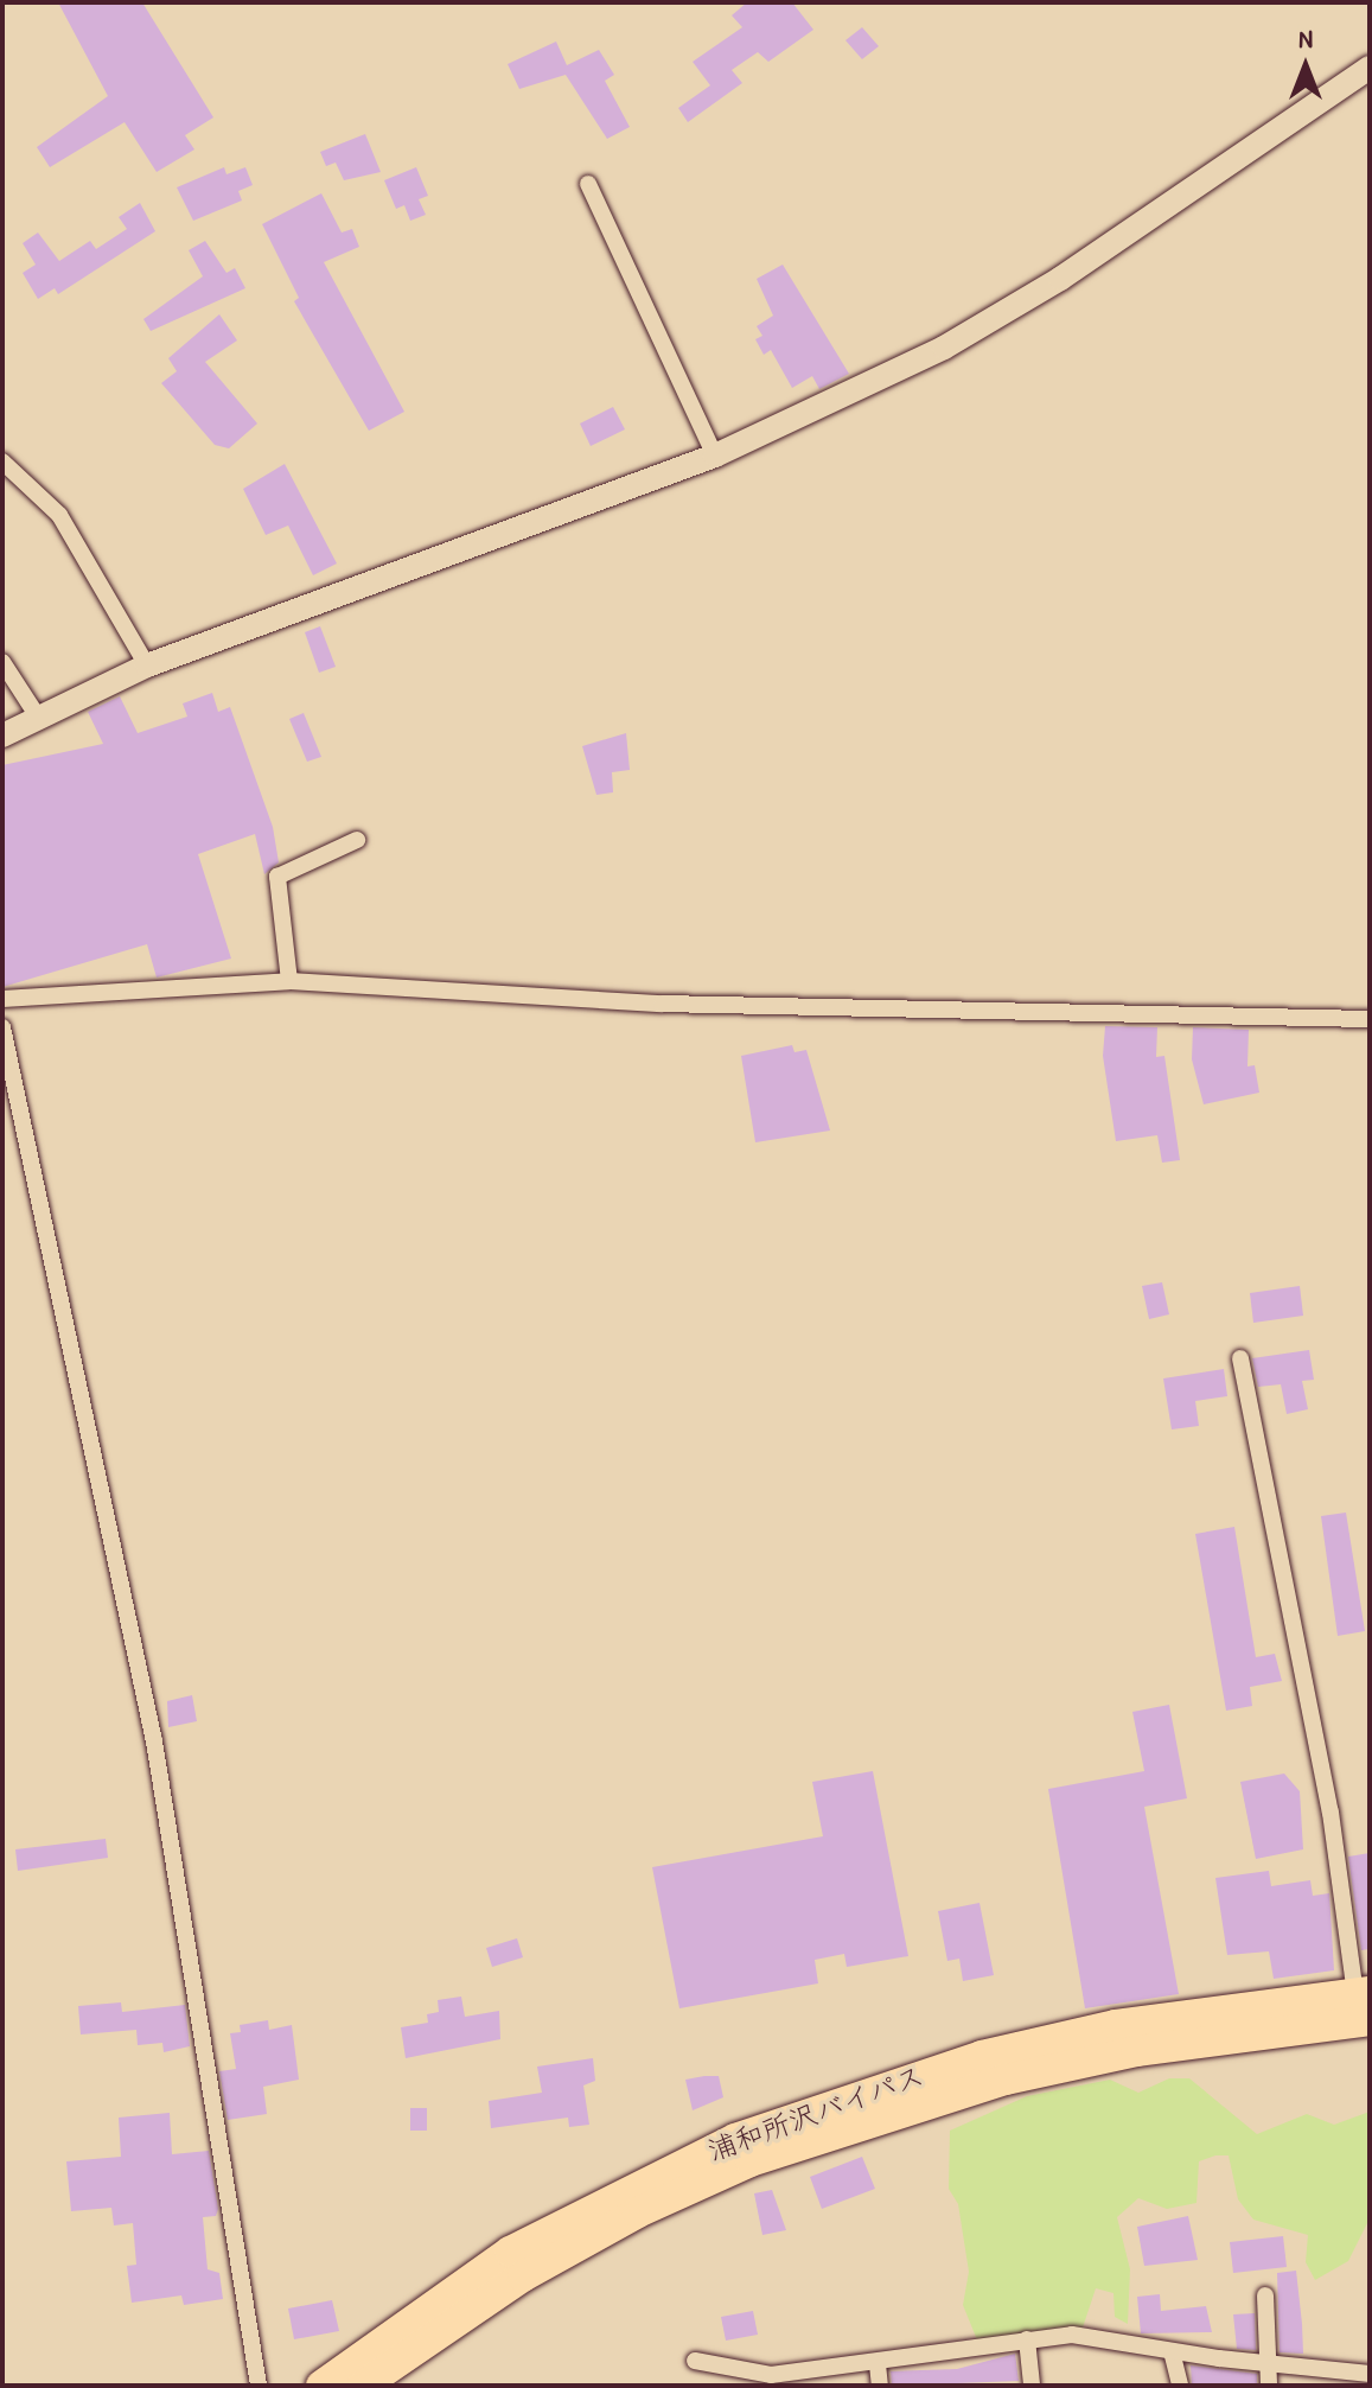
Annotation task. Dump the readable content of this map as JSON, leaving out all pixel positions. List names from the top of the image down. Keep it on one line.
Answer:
{"streets":{"highway":["浦和所沢バイパス"]},"north":"top"}
